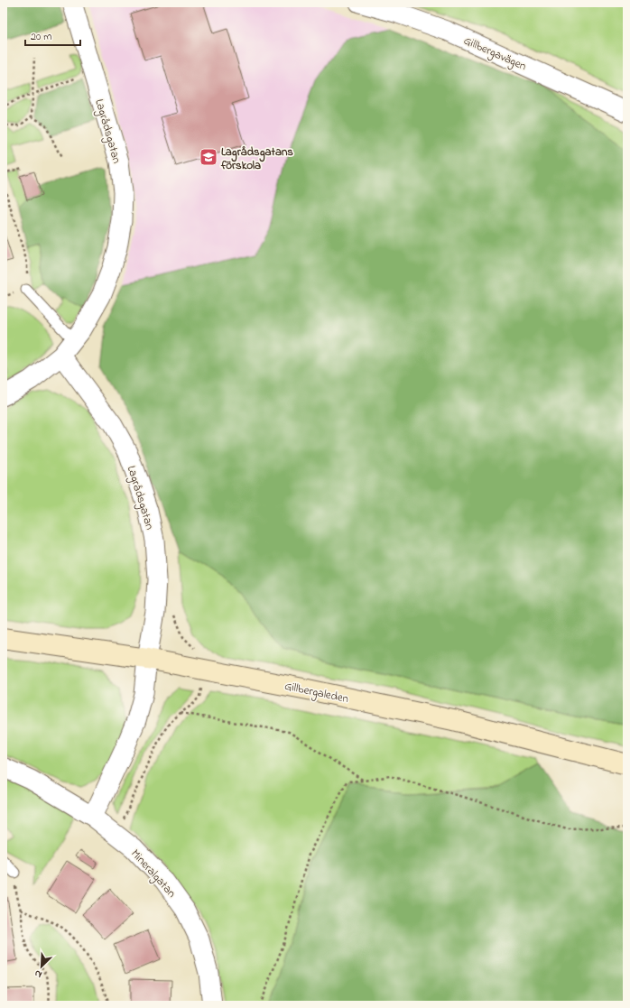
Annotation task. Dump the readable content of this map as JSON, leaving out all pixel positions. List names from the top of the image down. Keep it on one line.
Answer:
{"streets":{"main road":["Gillbergaleden"],"street":["Gillbergavägen","Lagrådsgatan","Mineralgatan"]},"crossings":[["Lagrådsgatan","Gillbergaleden"]],"places":{"school or university":["Lagrådsgatans förskola"]},"scale_bar":"20 m","north":"bottom left"}
